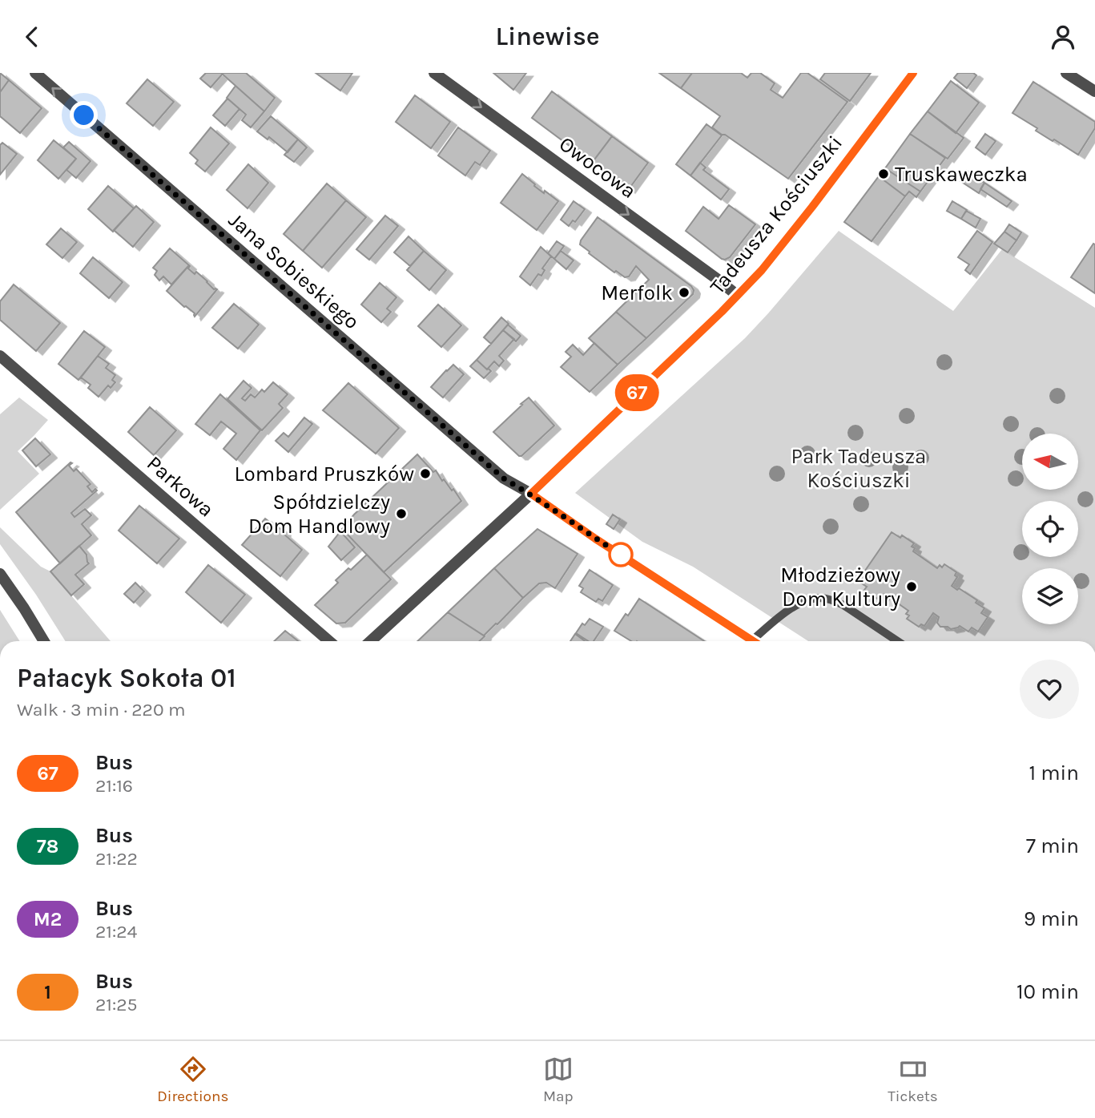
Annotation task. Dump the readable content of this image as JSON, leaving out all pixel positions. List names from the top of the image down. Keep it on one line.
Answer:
{"streets":{"street":["Owocowa","Tadeusza Kościuszki","Jana Sobieskiego","Parkowa"]},"crossings":[["Owocowa","Tadeusza Kościuszki"],["Tadeusza Kościuszki","Jana Sobieskiego"]],"one_way":["Owocowa","Jana Sobieskiego"],"parks":["Park Tadeusza Kościuszki"],"places":["Truskaweczka","Merfolk","Lombard Pruszków","Spółdzielczy Dom Handlowy","Młodzieżowy Dom Kultury"],"lines":["bus line 67"],"north":"left","page":{"header":"Linewise","on_map":"67","heading":["Pałacyk Sokoła 01","Walk · 3 min · 220 m"],"list":[{"mark":"67","name":"Bus","note":"21:16","value":"1 min"},{"mark":"78","name":"Bus","note":"21:22","value":"7 min"},{"mark":"M2","name":"Bus","note":"21:24","value":"9 min"},{"mark":"1","name":"Bus","note":"21:25","value":"10 min"}],"tabs":["Directions","Map","Tickets"]}}
